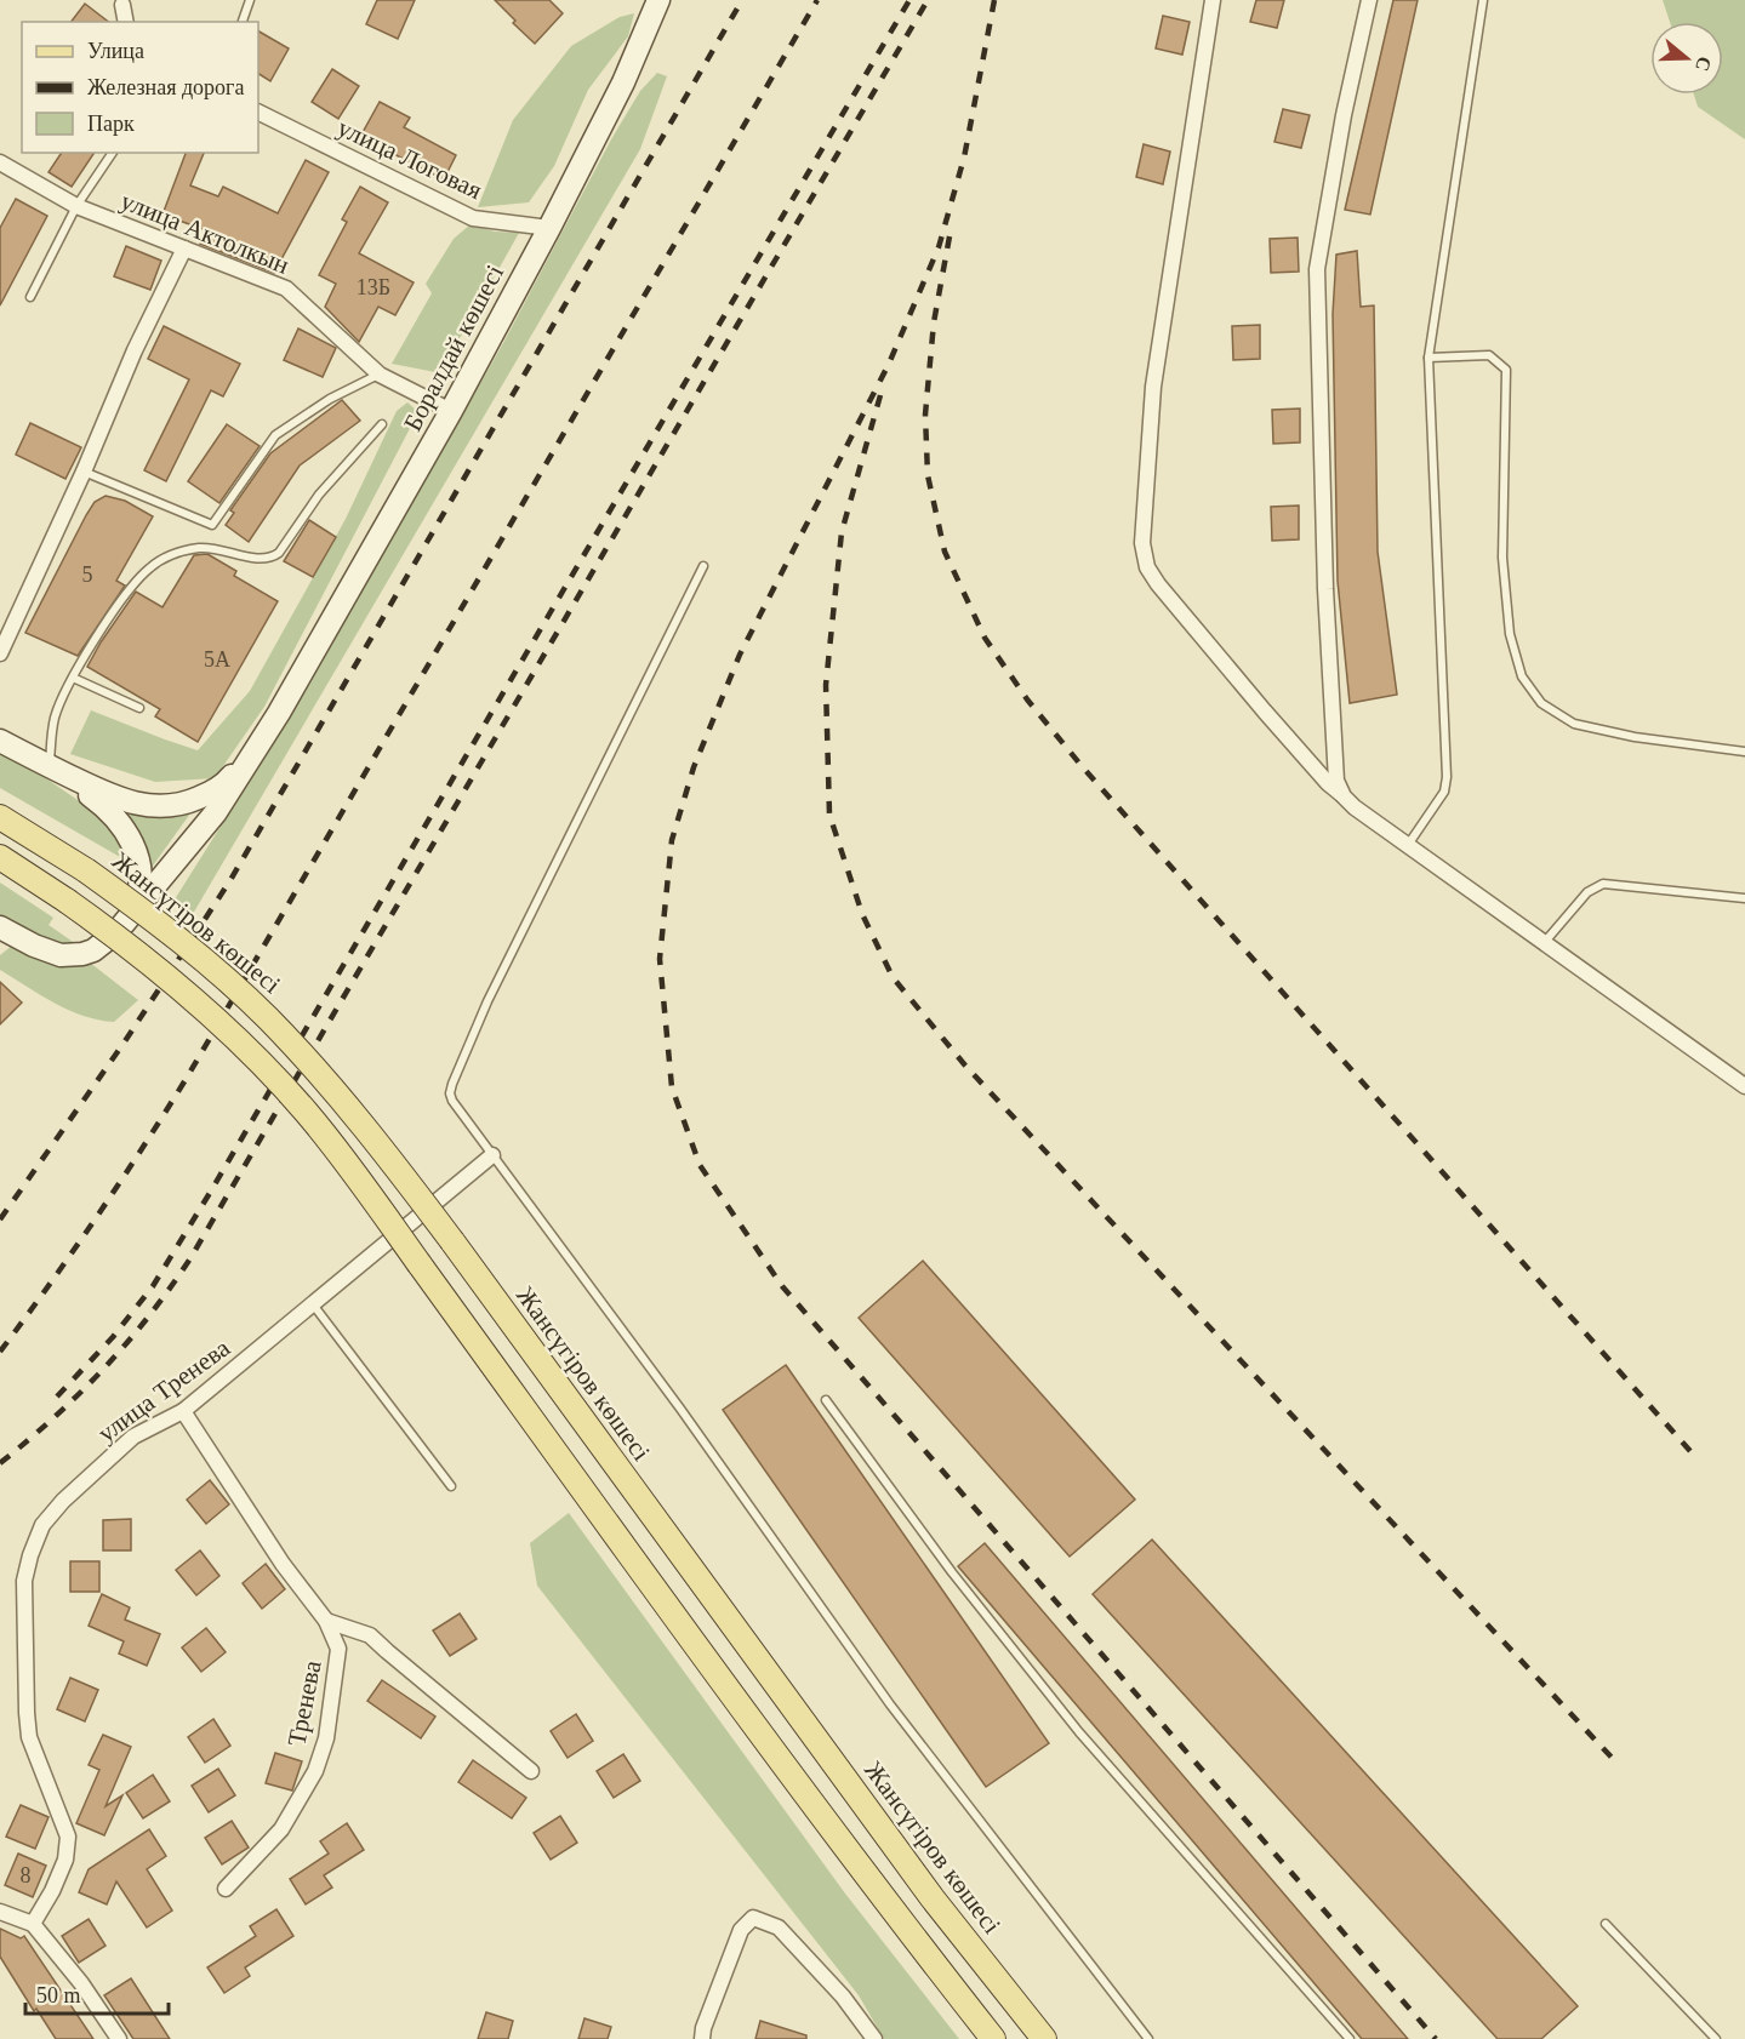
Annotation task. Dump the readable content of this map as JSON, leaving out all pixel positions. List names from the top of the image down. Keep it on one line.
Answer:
{"streets":{"main road":["Боралдай көшесі","Жансүгіров көшесі"],"street":["улица Логовая","улица Актолкын","улица Тренева","Тренева"]},"crossings":[["улица Логовая","Боралдай көшесі"],["улица Актолкын","Боралдай көшесі"],["улица Тренева","Тренева"]],"house_numbers":["13Б","5","5А","8"],"legend":["Улица","Железная дорога","Парк"],"scale_bar":"50 m","north":"right"}
